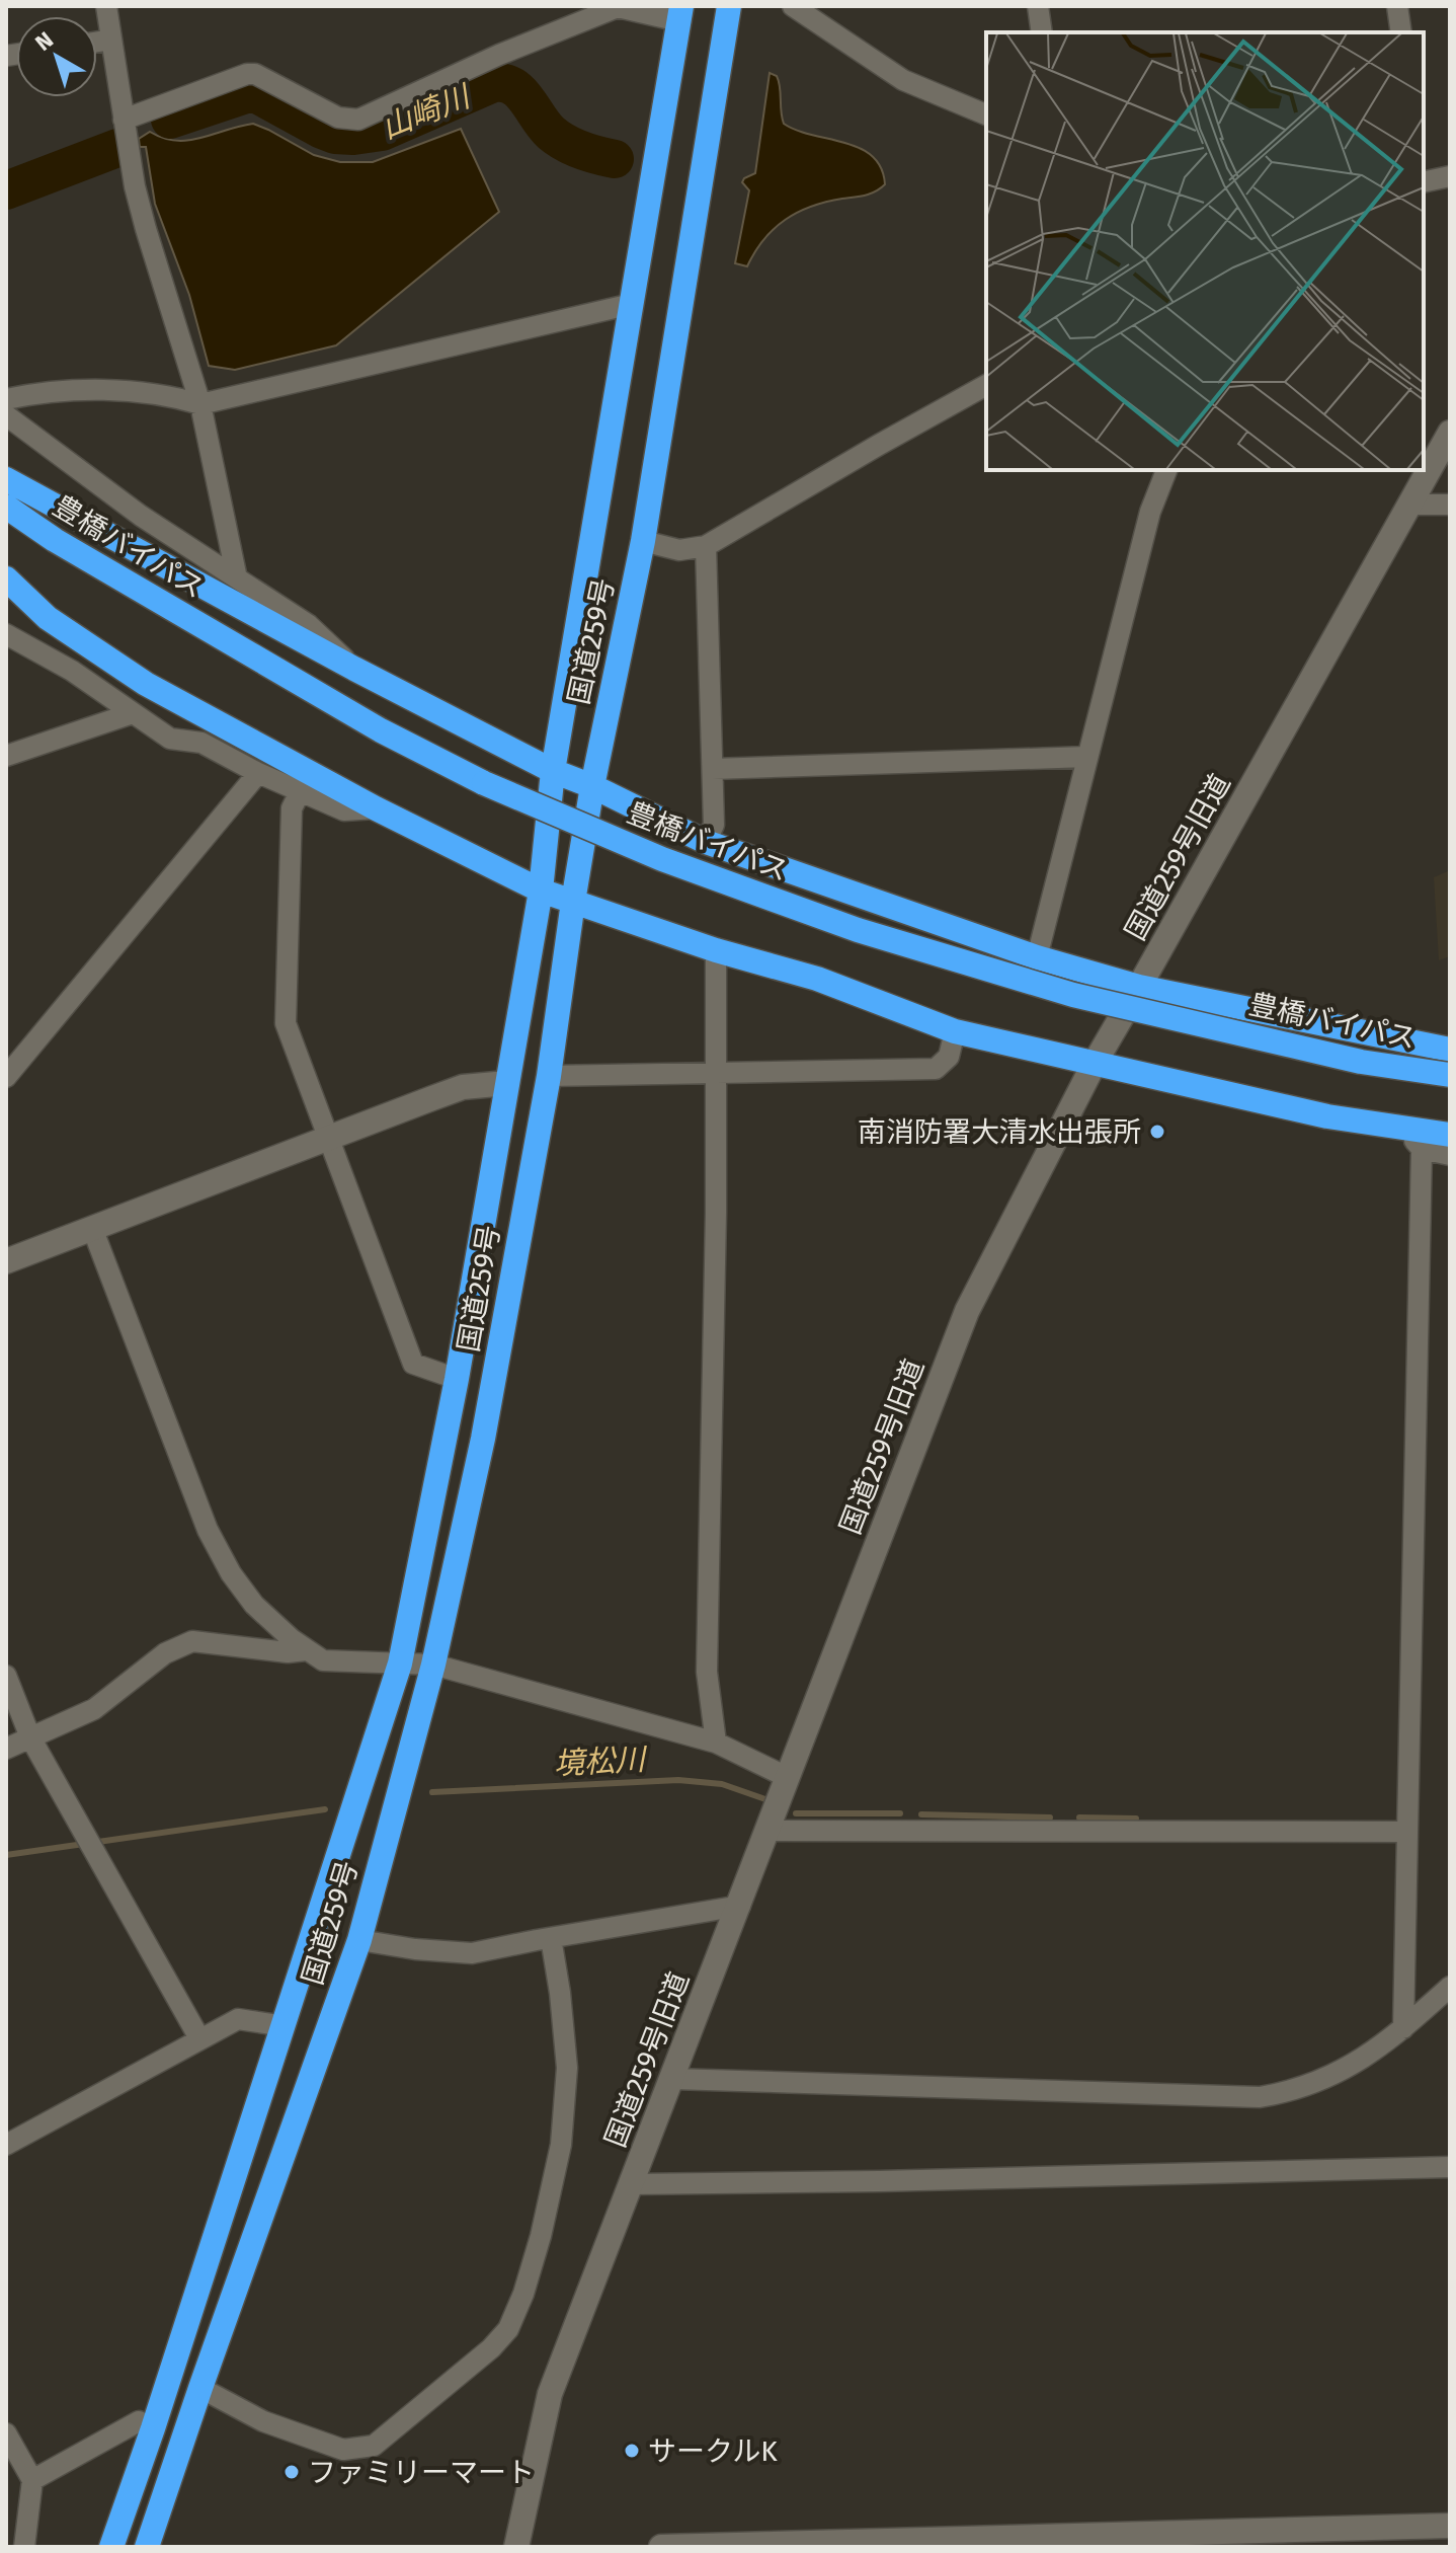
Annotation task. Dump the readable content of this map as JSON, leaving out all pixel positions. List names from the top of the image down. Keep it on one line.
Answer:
{"streets":{"highway":["豊橋バイパス","国道259号"],"street":["国道259号旧道"]},"water":["山崎川","境松川"],"places":["南消防署大清水出張所","サークルK","ファミリーマート"],"north":"top left"}
